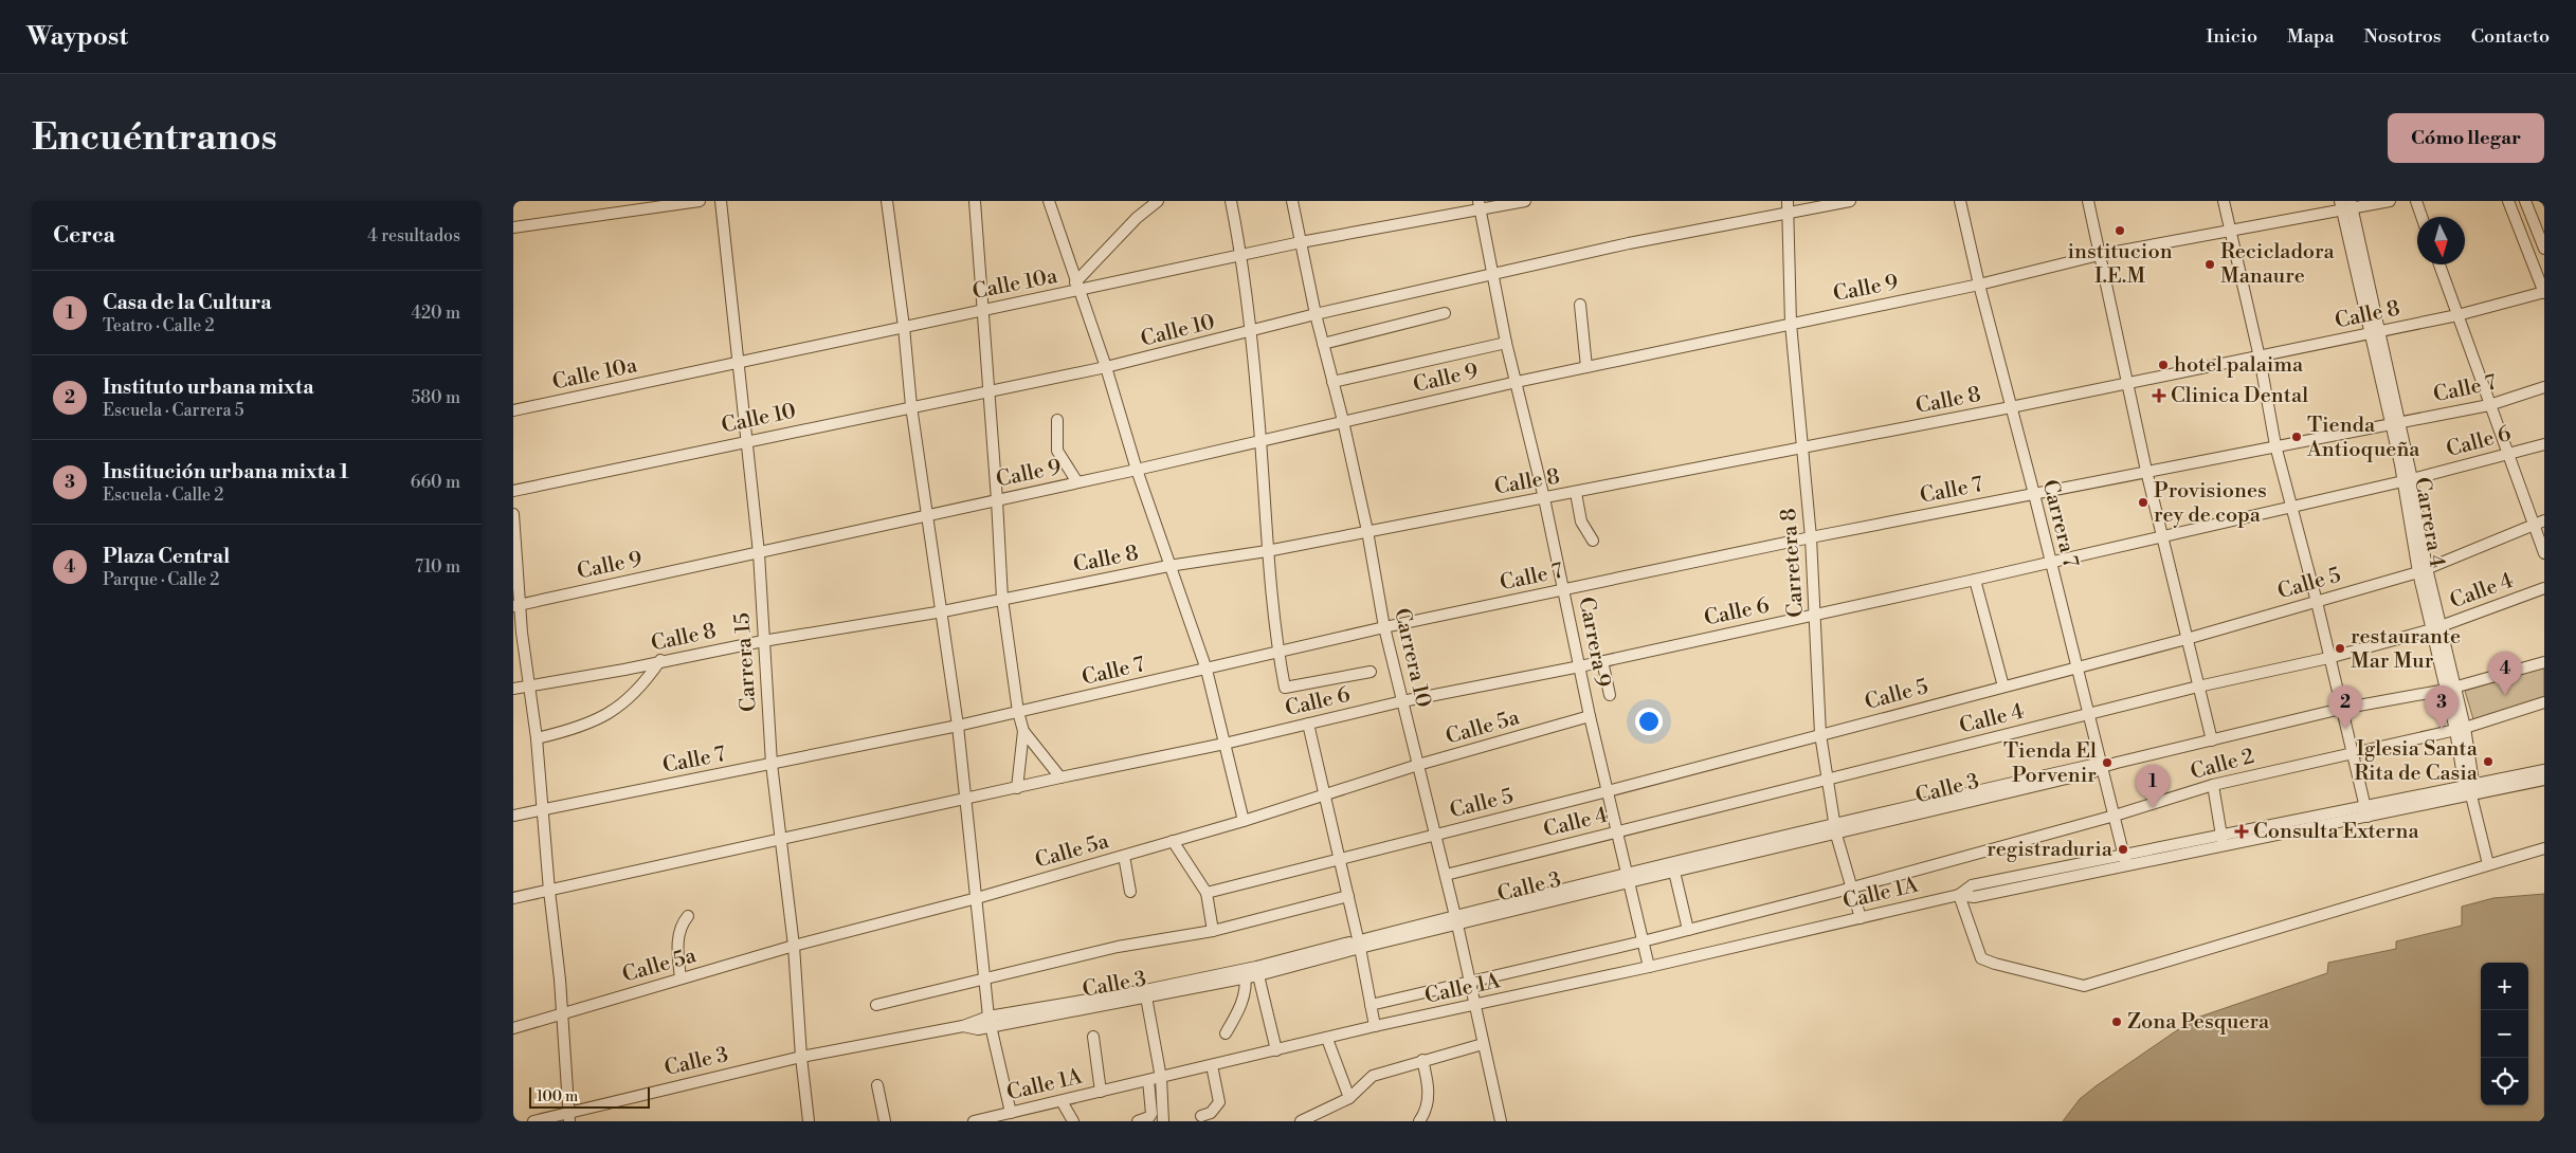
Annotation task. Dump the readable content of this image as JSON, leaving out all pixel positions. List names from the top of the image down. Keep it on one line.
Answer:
{"streets":{"street":["Calle 10a","Calle 9","Calle 8","Calle 10","Calle 7","Calle 6","Carrera 4","Carrera 7","Carretera 8","Calle 5","Calle 4","Carrera 9","Carrera 10","Carrera 15","Calle 5a","Calle 2","Calle 3","Calle 1A"]},"crossings":[["Calle 10a","Carrera 9"],["Calle 10a","Carrera 10"],["Calle 10a","Carrera 15"],["Calle 9","Carrera 4"],["Calle 9","Carrera 7"],["Calle 9","Carretera 8"],["Calle 9","Carrera 9"],["Calle 9","Carrera 10"],["Calle 9","Carrera 15"],["Calle 8","Carrera 4"],["Calle 8","Carrera 7"],["Calle 8","Carretera 8"],["Calle 8","Carrera 9"],["Calle 8","Carrera 10"],["Calle 8","Carrera 15"],["Calle 10","Carretera 8"],["Calle 10","Carrera 9"],["Calle 10","Carrera 10"],["Calle 10","Carrera 15"],["Calle 7","Carrera 4"],["Calle 7","Carrera 7"],["Calle 7","Carretera 8"],["Calle 7","Carrera 9"],["Calle 7","Carrera 10"],["Calle 7","Carrera 15"],["Calle 6","Carrera 4"],["Calle 6","Carrera 7"],["Calle 6","Carretera 8"],["Calle 6","Carrera 9"],["Calle 6","Carrera 10"],["Calle 6","Carrera 15"],["Carrera 4","Calle 5"],["Carrera 4","Calle 4"],["Carrera 4","Calle 2"],["Carrera 4","Calle 3"],["Carrera 4","Calle 1A"],["Carrera 7","Calle 5"],["Carrera 7","Calle 4"],["Carrera 7","Calle 2"],["Carrera 7","Calle 3"],["Carrera 7","Calle 1A"],["Carretera 8","Calle 5"],["Carretera 8","Calle 4"],["Carretera 8","Calle 2"],["Carretera 8","Calle 3"],["Carretera 8","Calle 1A"],["Calle 5","Carrera 9"],["Calle 5","Carrera 10"],["Calle 4","Carrera 9"],["Calle 4","Carrera 10"],["Carrera 9","Calle 5a"],["Carrera 9","Calle 2"],["Carrera 9","Calle 3"],["Carrera 9","Calle 1A"],["Carrera 10","Calle 5a"],["Carrera 10","Calle 2"],["Carrera 10","Calle 3"],["Carrera 10","Calle 1A"],["Carrera 15","Calle 5a"],["Carrera 15","Calle 3"]],"places":{"other":["institucion I.E.M","Recicladora Manaure","hotel palaima","Tienda Antioqueña","Provisiones rey de copa","restaurante Mar Mur","Iglesia Santa Rita de Casia","Tienda El Porvenir","registraduria","Zona Pesquera"],"health":["Clinica Dental","Consulta Externa"]},"scale_bar":"100 m","north":"bottom","page":{"header":"Waypost","nav":["Inicio","Mapa","Nosotros","Contacto"],"buttons":"Cómo llegar","title":"Encuéntranos","heading":["Cerca","4 resultados"],"list":[{"mark":"1","name":"Casa de la Cultura","note":"Teatro · Calle 2","value":"420 m"},{"mark":"2","name":"Instituto urbana mixta","note":"Escuela · Carrera 5","value":"580 m"},{"mark":"3","name":"Institución urbana mixta 1","note":"Escuela · Calle 2","value":"660 m"},{"mark":"4","name":"Plaza Central","note":"Parque · Calle 2","value":"710 m"}],"pins":["4","2","3","1"],"map_buttons":["+","−"],"scale":"100 m"}}
